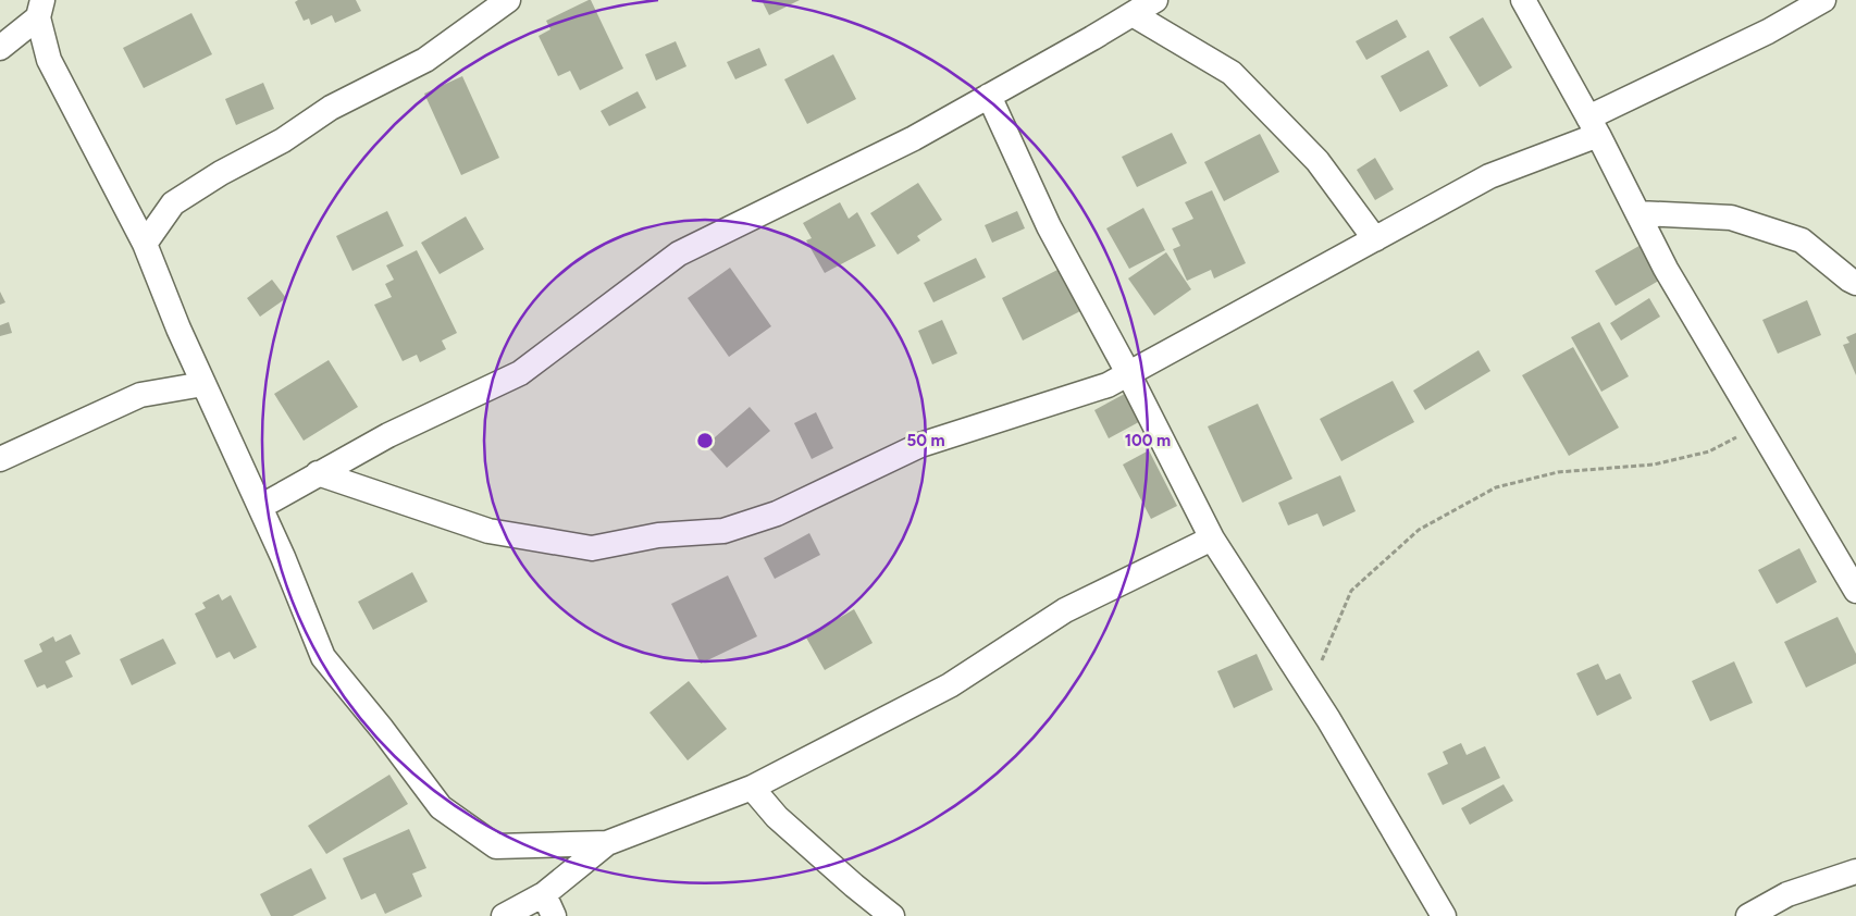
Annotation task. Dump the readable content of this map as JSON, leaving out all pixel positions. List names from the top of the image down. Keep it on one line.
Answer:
{"rings":["50 m","100 m"]}
